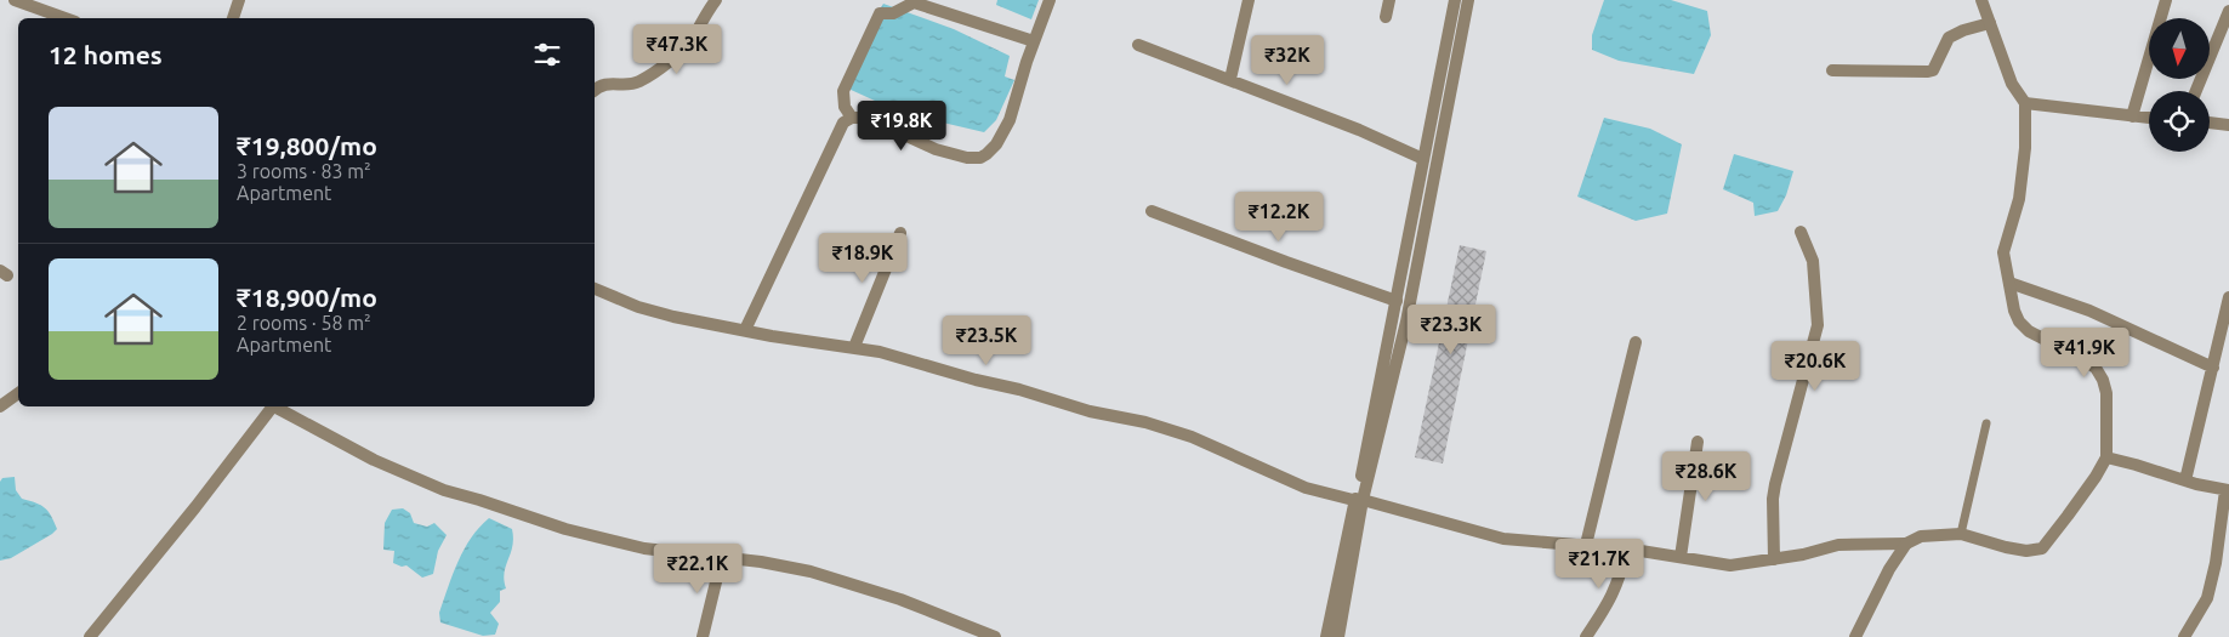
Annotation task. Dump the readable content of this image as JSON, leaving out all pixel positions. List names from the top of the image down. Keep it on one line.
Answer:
{"north":"bottom","page":{"heading":"12 homes","price":["₹47.3K","₹32K","₹19.8K","₹12.2K","₹18.9K","₹23.3K","₹23.5K","₹41.9K","₹20.6K","₹28.6K","₹21.7K","₹22.1K"],"list":[{"name":"₹19,800/mo","note":"3 rooms · 83 m² · Apartment"},{"name":"₹18,900/mo","note":"2 rooms · 58 m² · Apartment"}]}}
